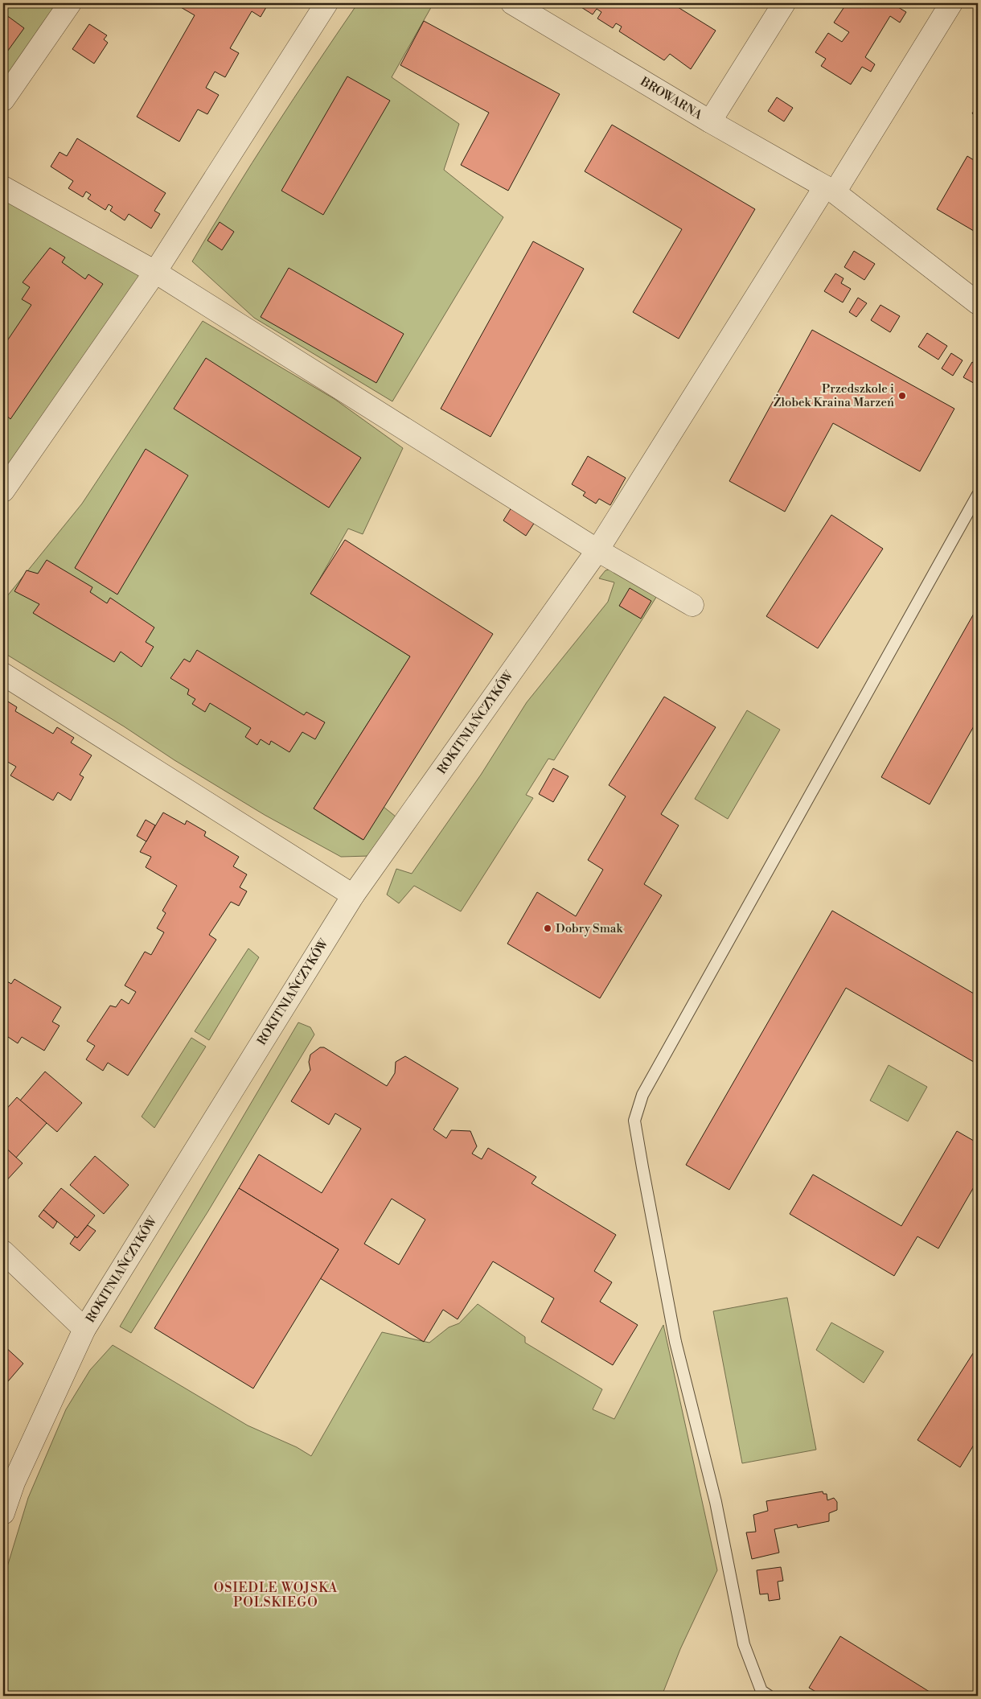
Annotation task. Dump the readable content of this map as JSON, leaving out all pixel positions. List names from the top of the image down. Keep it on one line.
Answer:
{"streets":{"street":["BROWARNA","ROKITNIAŃCZYKÓW"]},"districts":["OSIEDLE WOJSKA POLSKIEGO"],"places":["Przedszkole i Żłobek Kraina Marzeń","Dobry Smak"]}
